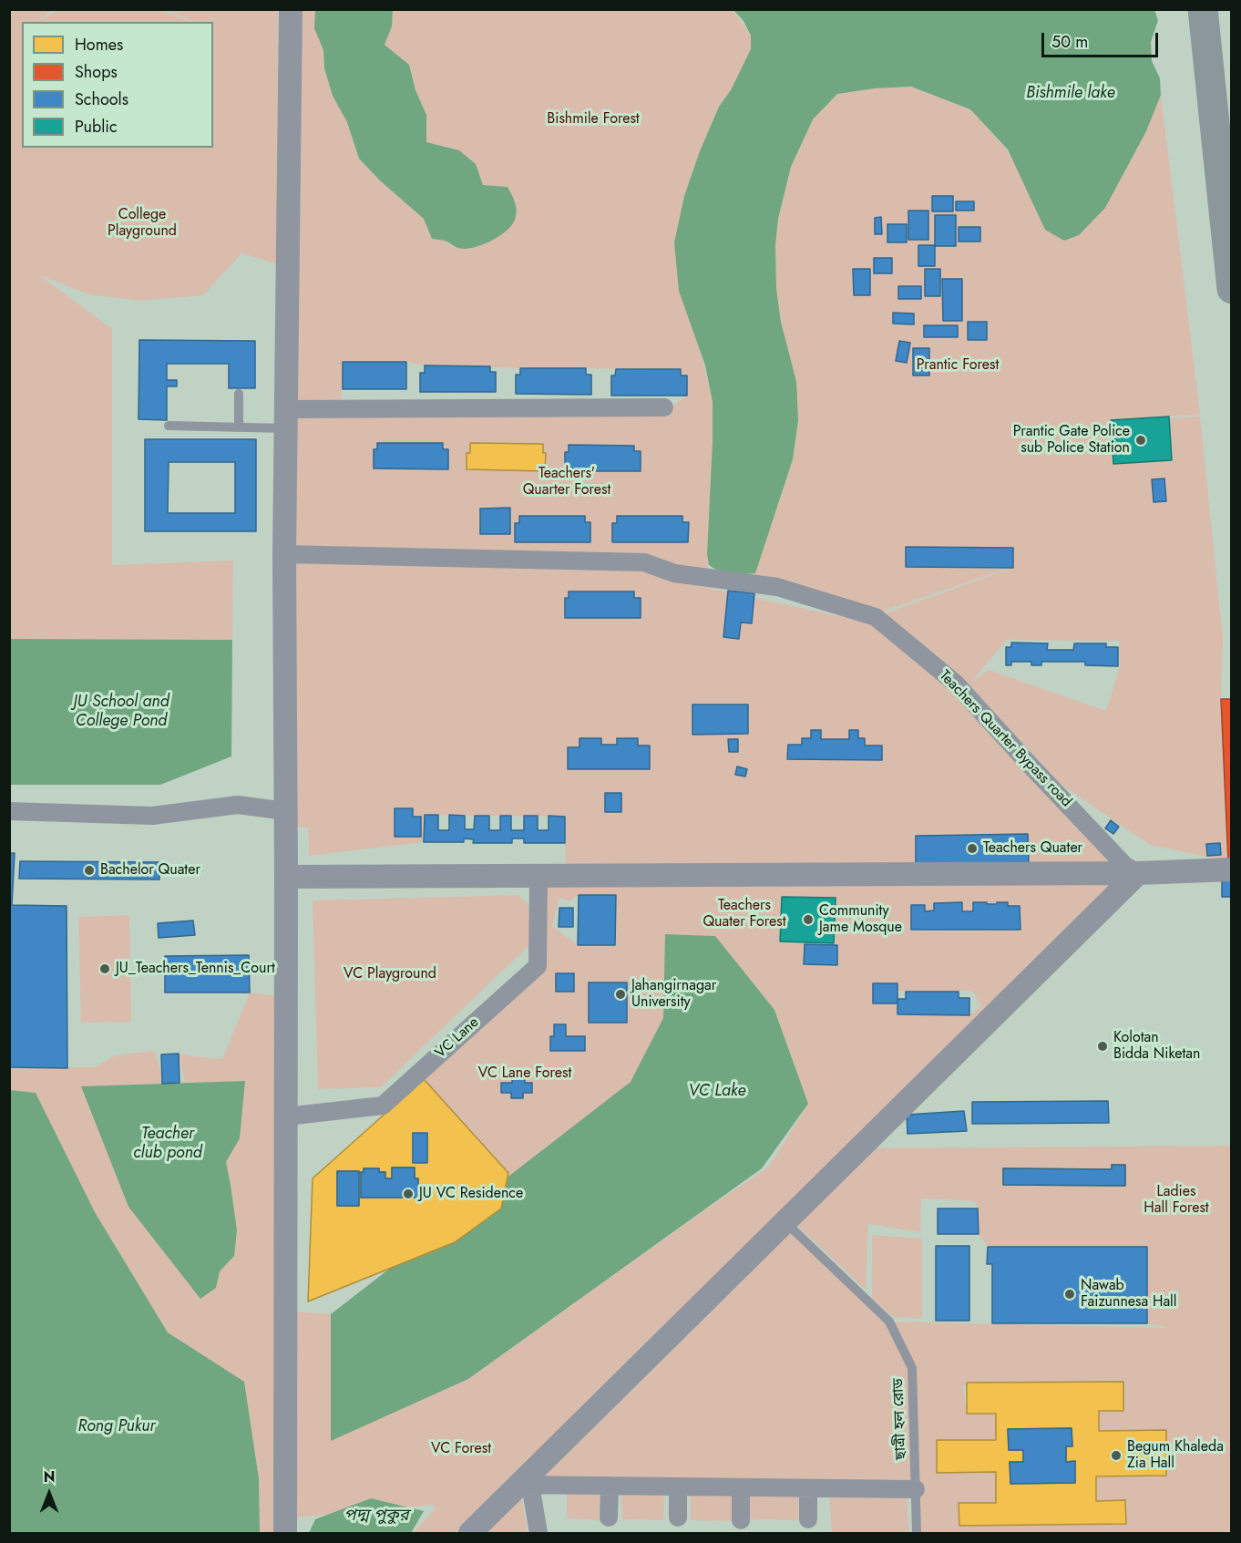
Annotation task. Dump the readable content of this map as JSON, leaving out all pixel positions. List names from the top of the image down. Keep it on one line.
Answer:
{"streets":{"street":["Teachers Quarter Bypass road","VC Lane"],"lane":["ছাত্রী হল রোড"]},"water":["Bishmile lake","JU School and College Pond","VC Lake","Teacher club pond","Rong Pukur","পদ্ম পুকুর"],"parks":["Bishmile Forest","College Playground","Prantic Forest","Teachers' Quarter Forest","Teachers Quater Forest","VC Playground","VC Lane Forest","Ladies Hall Forest","VC Forest"],"places":["Prantic Gate Police sub Police Station","Teachers Quater","Bachelor Quater","Community Jame Mosque","JU_Teachers_Tennis_Court","Jahangirnagar University","Kolotan Bidda Niketan","JU VC Residence","Nawab Faizunnesa Hall","Begum Khaleda Zia Hall"],"legend":["Homes","Shops","Schools","Public"],"scale_bar":"50 m","north":"top"}
